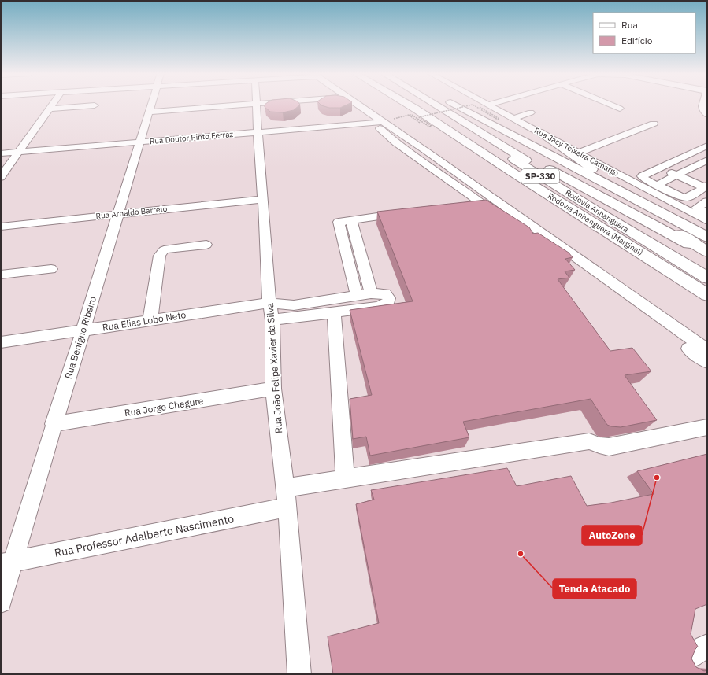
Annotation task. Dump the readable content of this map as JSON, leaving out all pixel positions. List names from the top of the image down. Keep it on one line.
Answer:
{"streets":{"highway":["SP-330","Rodovia Anhanguera","Rodovia Anhanguera (Marginal)"],"street":["Rua Doutor Pinto Ferraz","Rua Jacy Teixeira Camargo","Rua Arnaldo Barreto","Rua Elias Lobo Neto","Rua Benígno Ribeiro","Rua João Felipe Xavier da Silva","Rua Jorge Chegure","Rua Professor Adalberto Nascimento"]},"crossings":[["Rua Doutor Pinto Ferraz","Rua Benígno Ribeiro"],["Rua Doutor Pinto Ferraz","Rua João Felipe Xavier da Silva"],["Rua Arnaldo Barreto","Rua Benígno Ribeiro"],["Rua Arnaldo Barreto","Rua João Felipe Xavier da Silva"],["Rua Elias Lobo Neto","Rua Benígno Ribeiro"],["Rua Elias Lobo Neto","Rua João Felipe Xavier da Silva"],["Rua Benígno Ribeiro","Rua Jorge Chegure"],["Rua Benígno Ribeiro","Rua Professor Adalberto Nascimento"],["Rua João Felipe Xavier da Silva","Rua Jorge Chegure"],["Rua João Felipe Xavier da Silva","Rua Professor Adalberto Nascimento"]],"places":["AutoZone","Tenda Atacado"],"legend":["Rua","Edifício"]}
